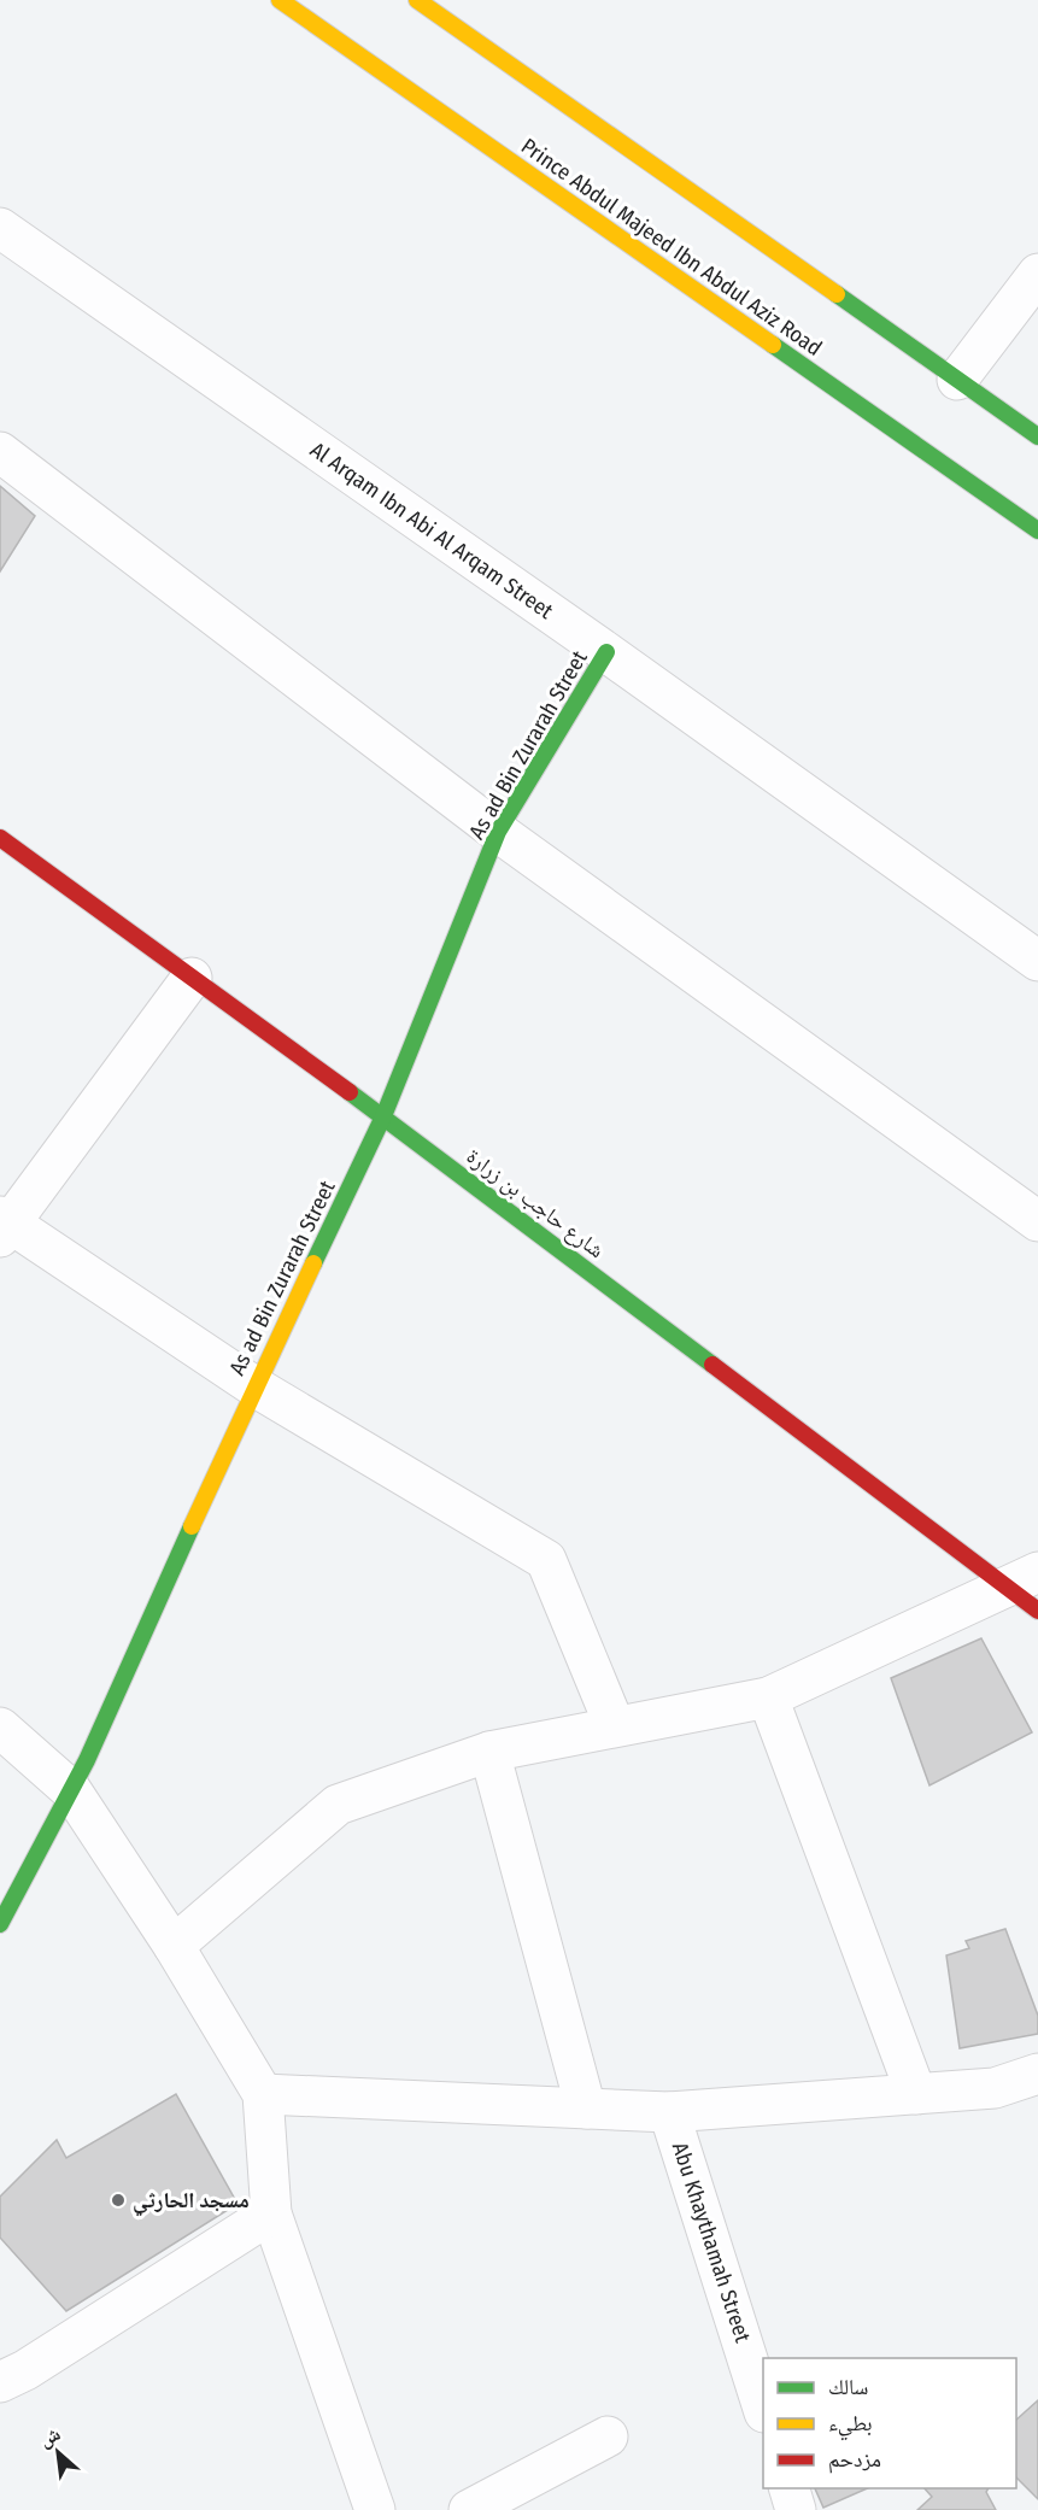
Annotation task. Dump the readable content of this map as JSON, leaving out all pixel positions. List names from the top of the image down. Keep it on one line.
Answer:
{"streets":{"street":["Prince Abdul Majeed Ibn Abdul Aziz Road","Al Arqam Ibn Abi Al Arqam Street","As ad Bin Zurarah Street","شارع حاجب بن زرارة","Abu Khaythamah Street"]},"crossings":[["Al Arqam Ibn Abi Al Arqam Street","As ad Bin Zurarah Street"],["As ad Bin Zurarah Street","شارع حاجب بن زرارة"]],"places":["مسجد الحارثي"],"legend":["سالك","بطيء","مزدحم"],"north":"top left"}
